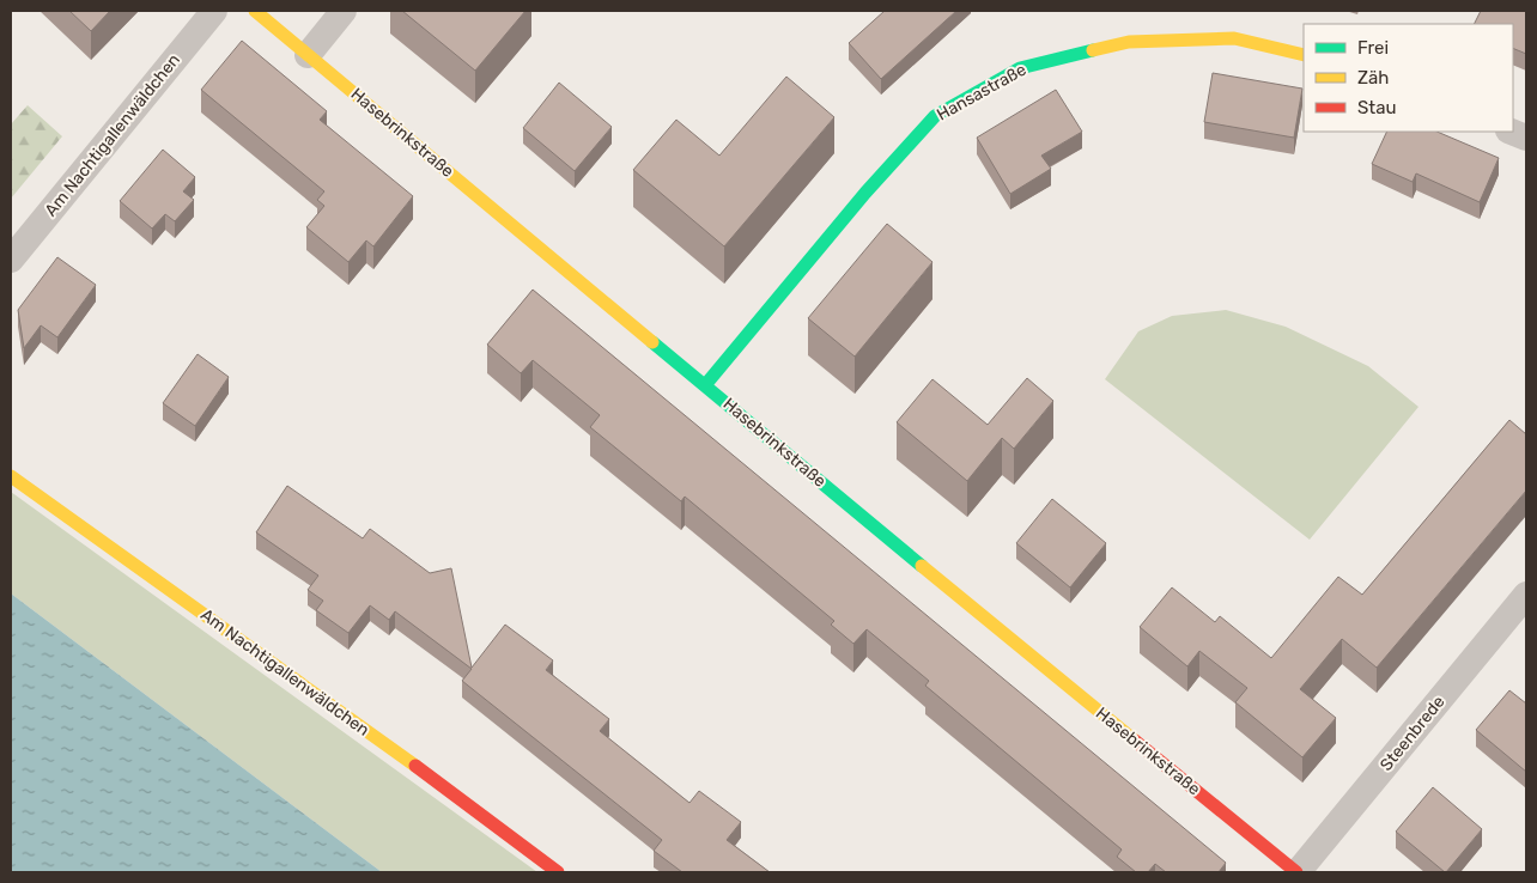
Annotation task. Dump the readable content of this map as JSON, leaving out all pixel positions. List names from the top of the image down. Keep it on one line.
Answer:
{"streets":{"street":["Hansastraße","Hasebrinkstraße","Am Nachtigallenwäldchen","Steenbrede"]},"crossings":[["Hansastraße","Hasebrinkstraße"],["Hasebrinkstraße","Steenbrede"]],"legend":["Frei","Zäh","Stau"]}
